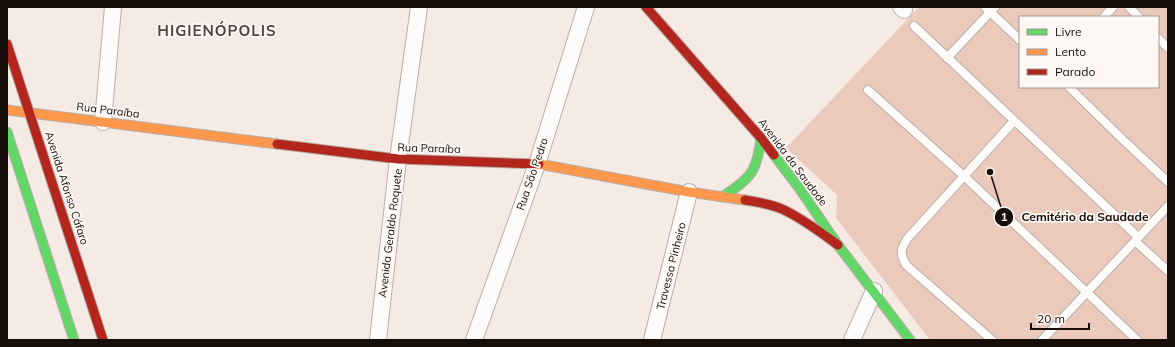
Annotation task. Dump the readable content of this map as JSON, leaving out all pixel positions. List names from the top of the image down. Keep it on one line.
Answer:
{"streets":{"main road":["Rua Paraíba","Avenida da Saudade","Avenida Afonso Cáfaro"],"street":["Rua São Pedro","Avenida Geraldo Roquete","Travessa Pinheiro"]},"crossings":[["Rua Paraíba","Avenida da Saudade"],["Rua Paraíba","Rua São Pedro"],["Rua Paraíba","Avenida Afonso Cáfaro"],["Rua Paraíba","Avenida Geraldo Roquete"],["Rua Paraíba","Travessa Pinheiro"]],"districts":["HIGIENÓPOLIS"],"places":["Cemitério da Saudade"],"legend":["Livre","Lento","Parado"],"scale_bar":"20 m"}
